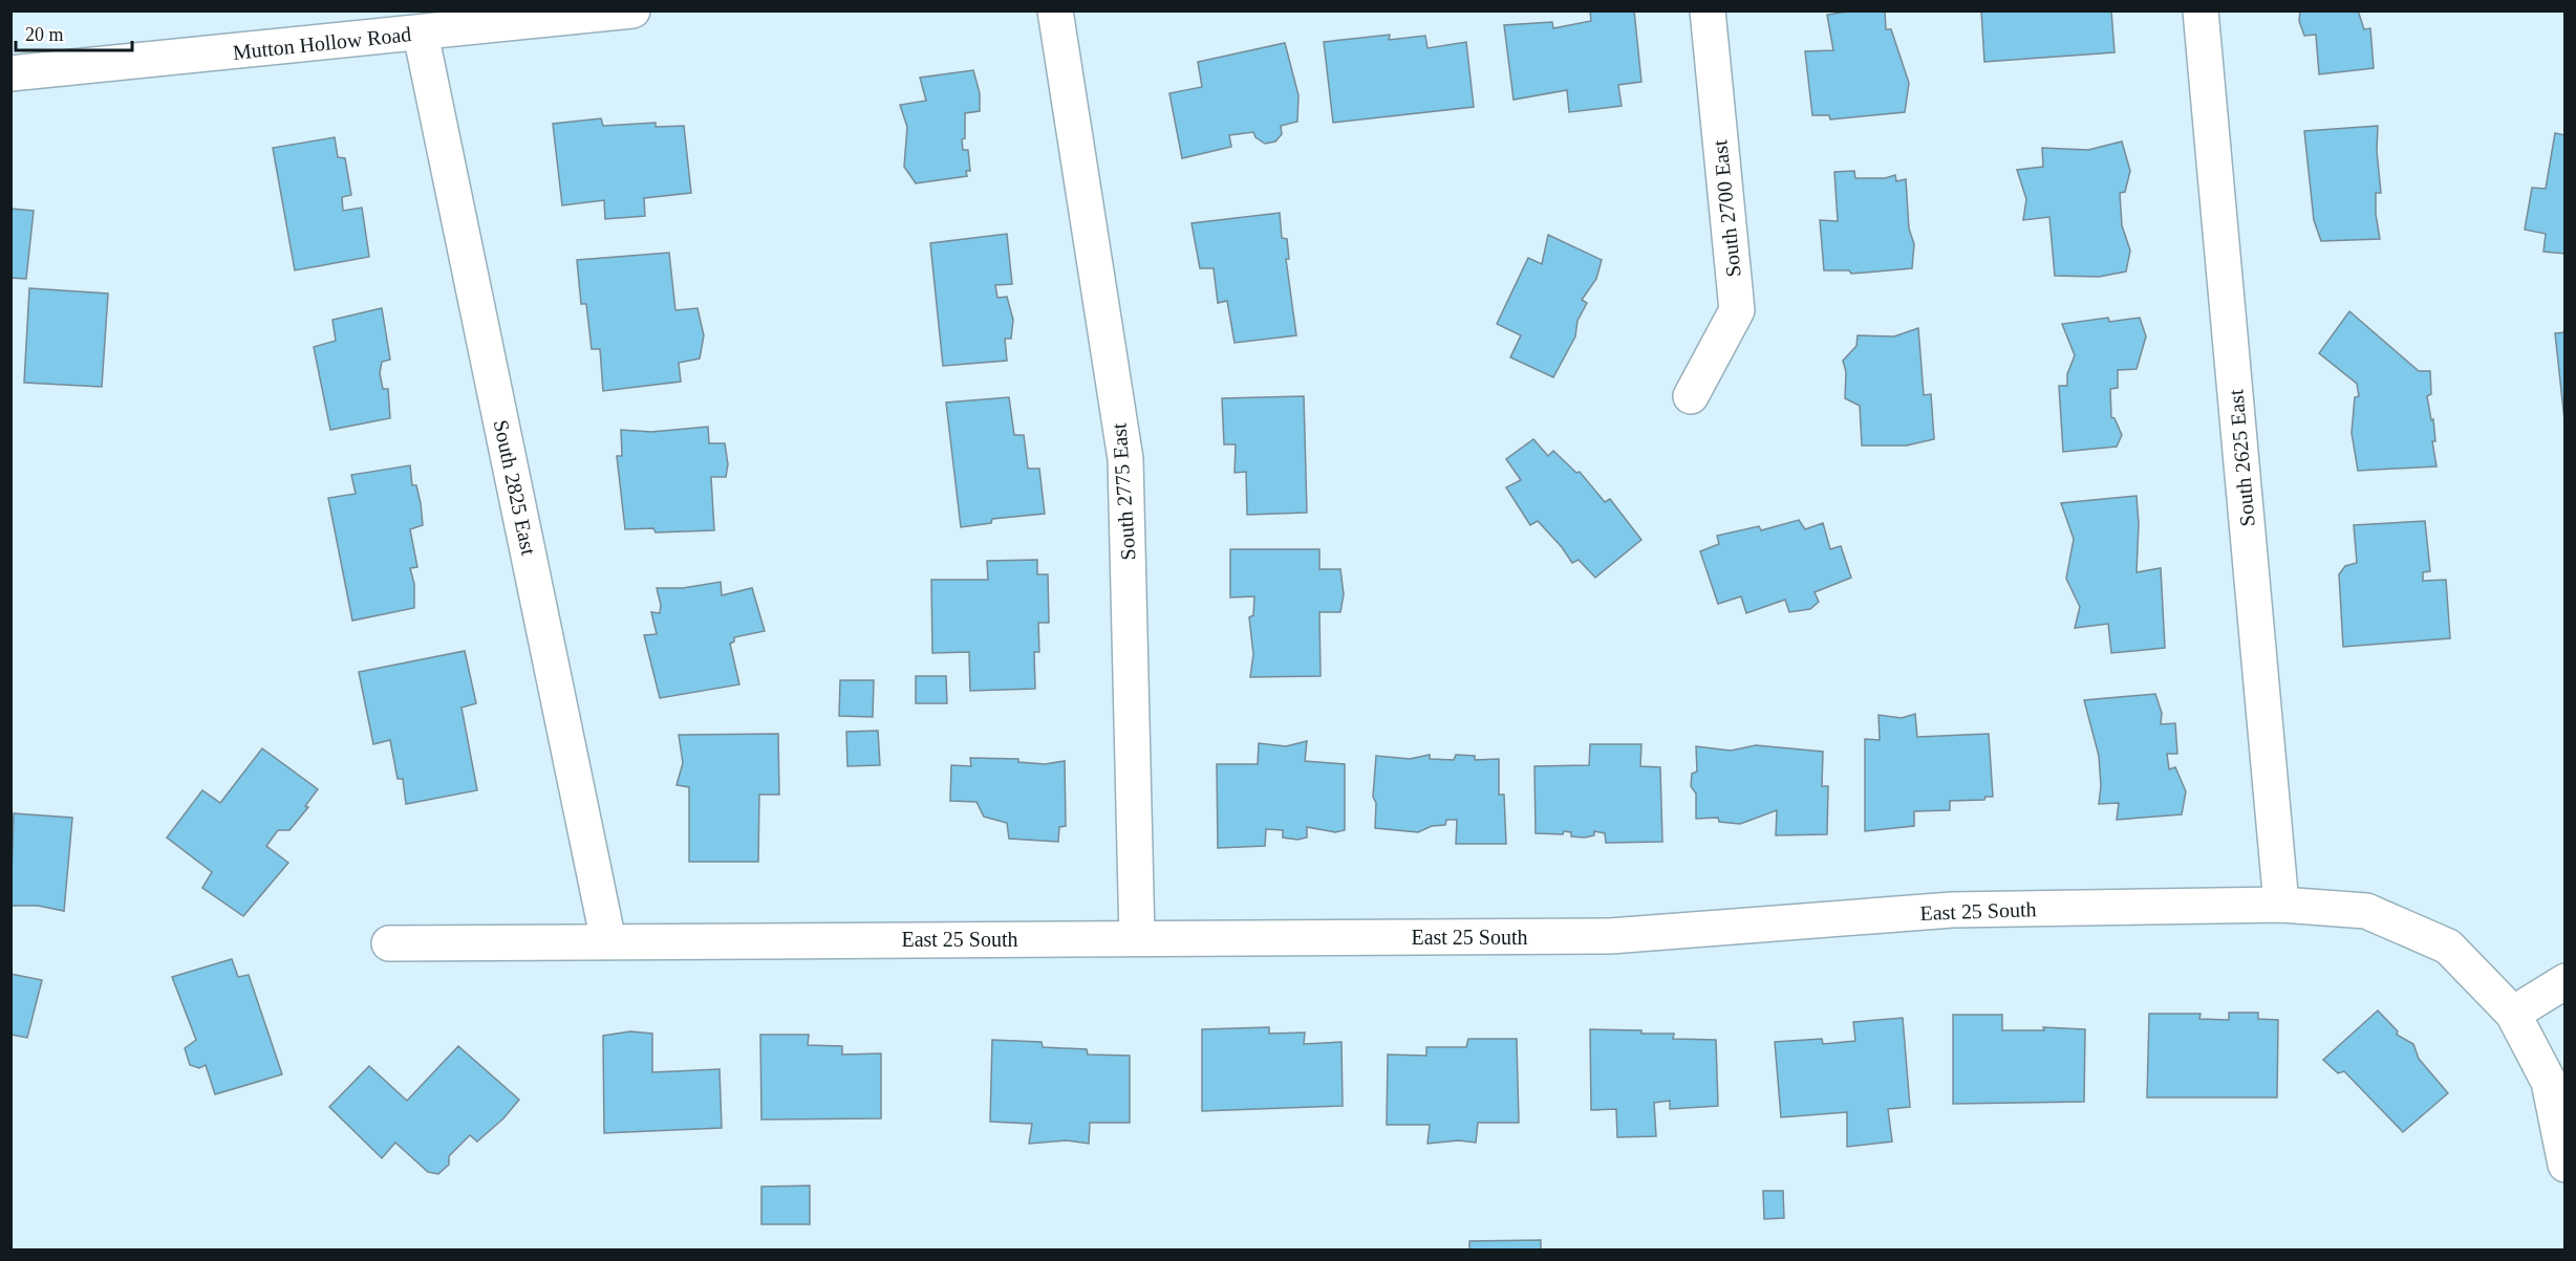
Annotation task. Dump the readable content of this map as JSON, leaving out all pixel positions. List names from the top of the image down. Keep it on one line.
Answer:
{"streets":{"street":["Mutton Hollow Road","South 2700 East","South 2625 East","South 2825 East","South 2775 East","East 25 South"]},"crossings":[["Mutton Hollow Road","South 2825 East"],["South 2625 East","East 25 South"],["South 2825 East","East 25 South"],["South 2775 East","East 25 South"]],"scale_bar":"20 m"}
